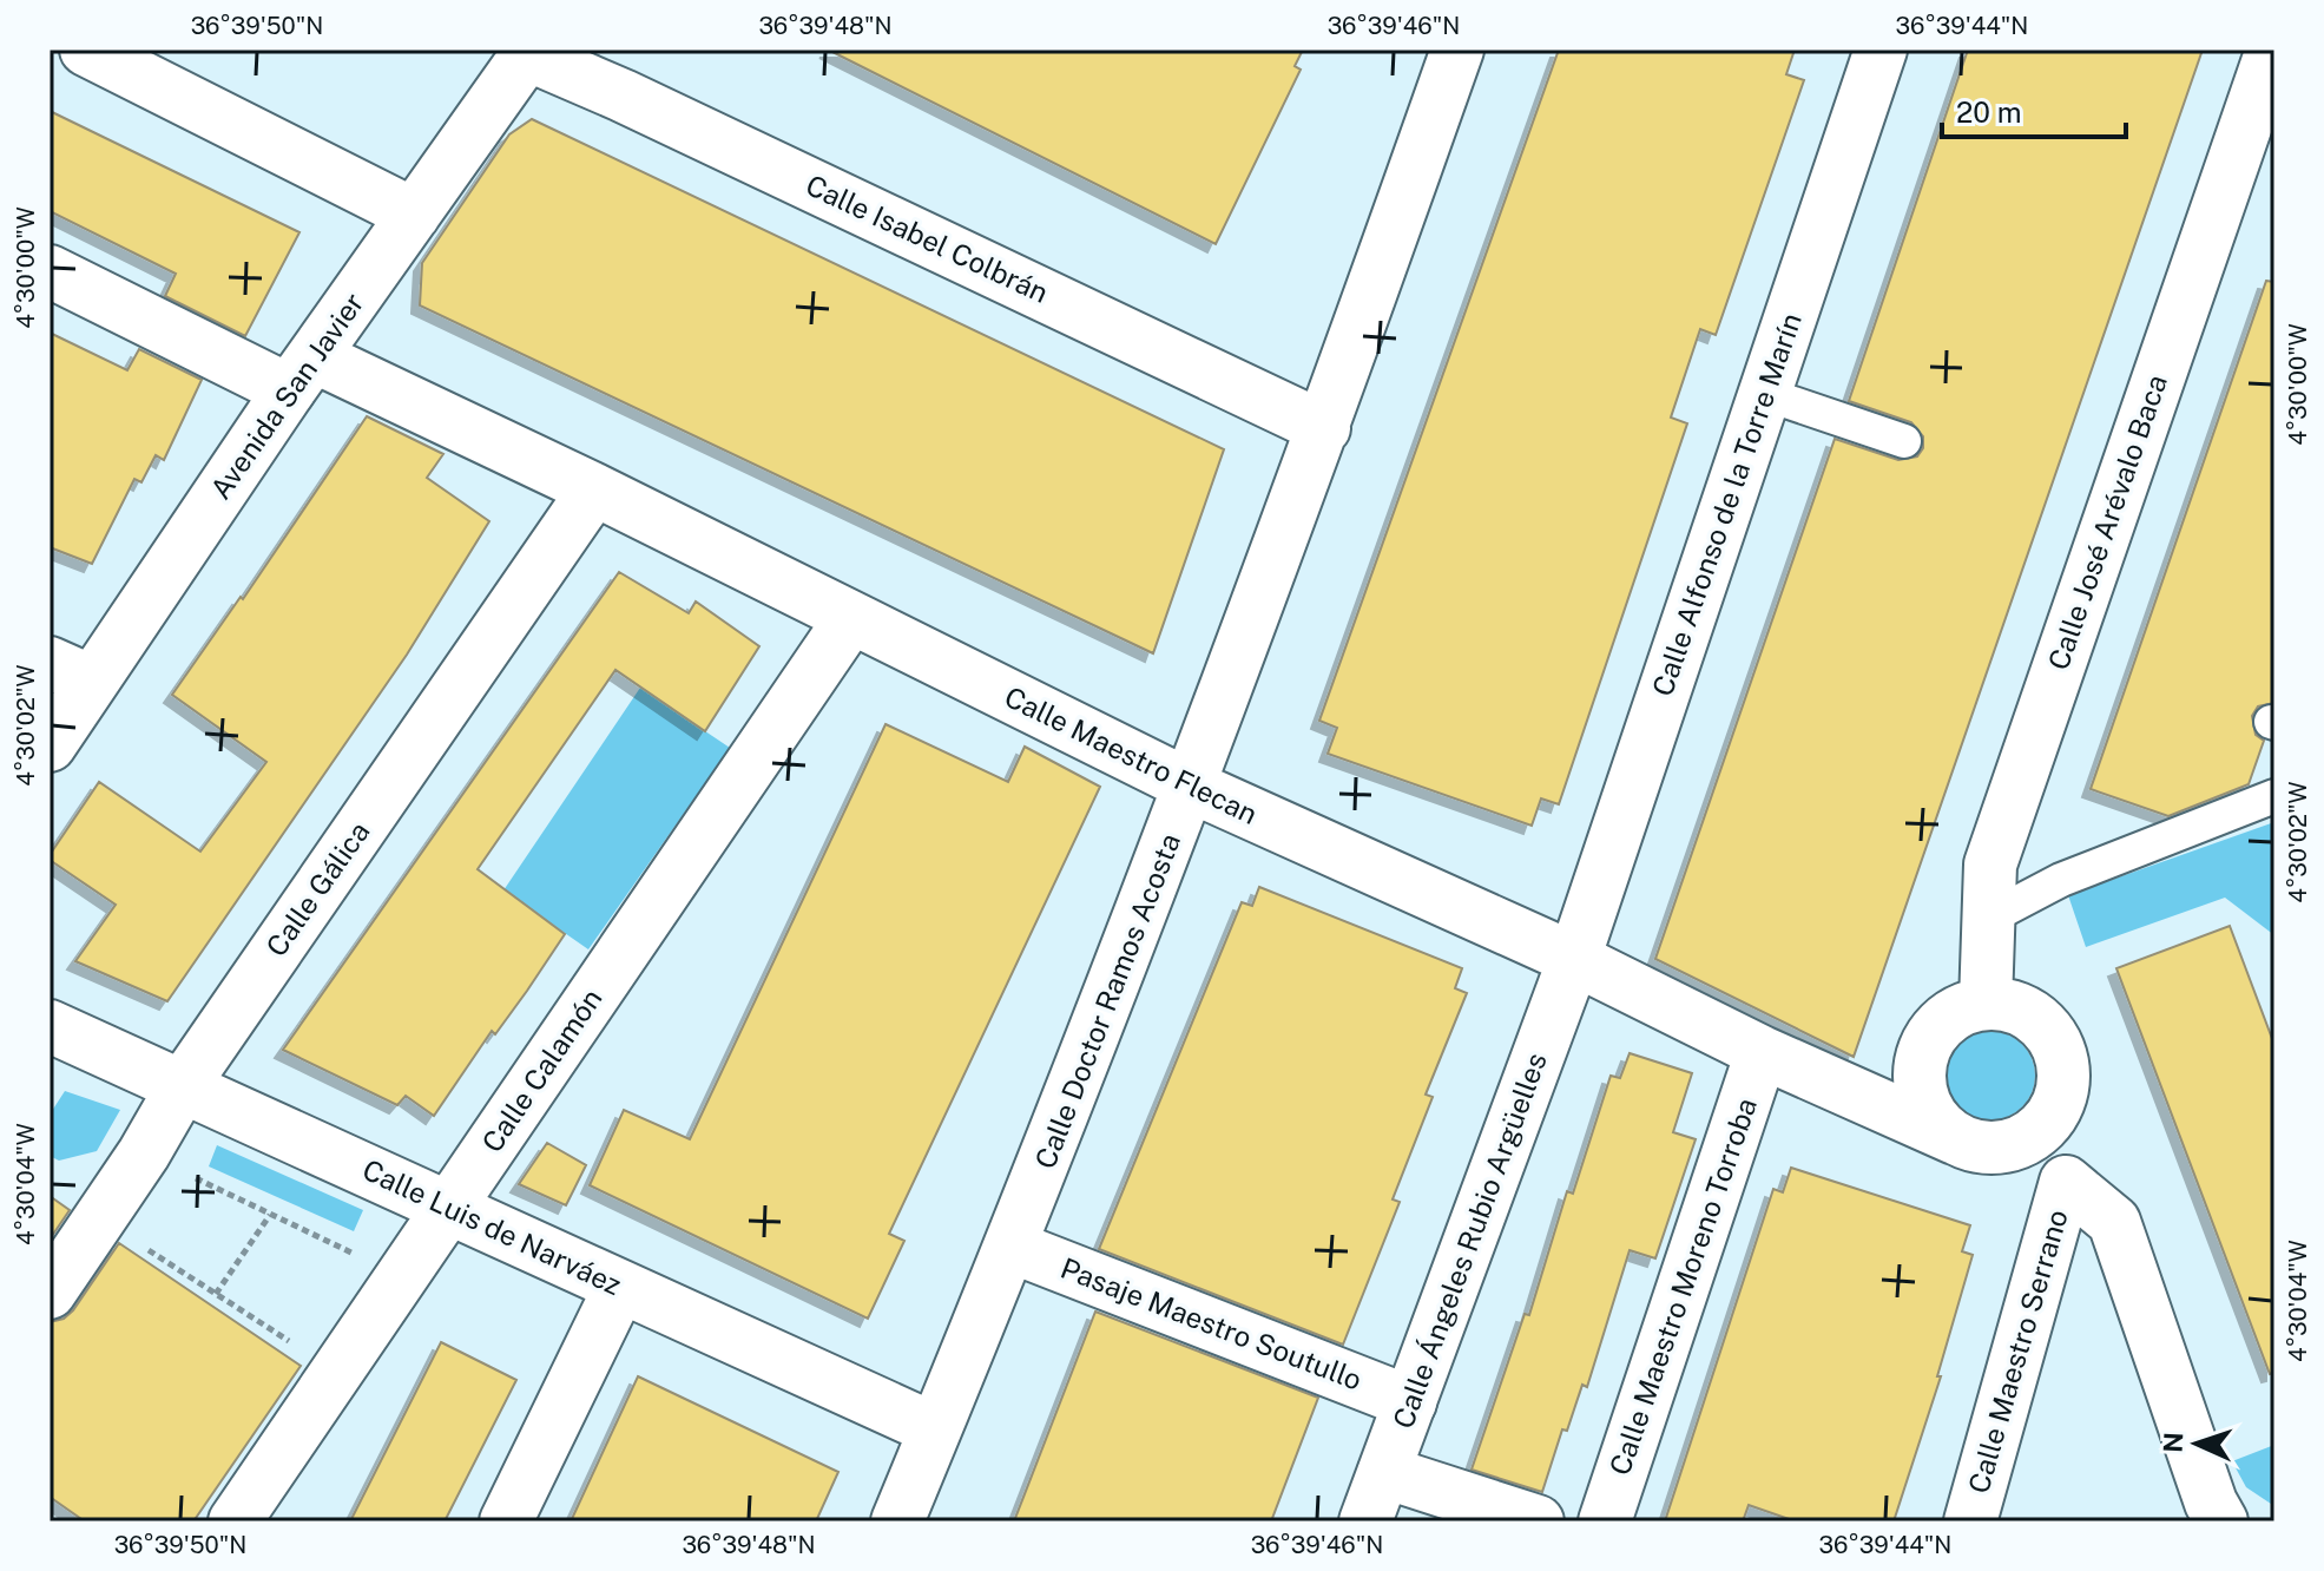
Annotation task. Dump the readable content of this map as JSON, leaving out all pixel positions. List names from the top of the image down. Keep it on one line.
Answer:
{"streets":{"street":["Calle Isabel Colbrán","Avenida San Javier","Calle Alfonso de la Torre Marín","Calle José Arévalo Baca","Calle Maestro Flecan","Calle Gálica","Calle Doctor Ramos Acosta","Calle Calamón","Calle Luis de Narváez","Calle Ángeles Rubio Argüelles","Calle Maestro Moreno Torroba","Pasaje Maestro Soutullo","Calle Maestro Serrano"]},"crossings":[["Calle Isabel Colbrán","Avenida San Javier"],["Calle Isabel Colbrán","Calle Doctor Ramos Acosta"],["Avenida San Javier","Calle Maestro Flecan"],["Calle Alfonso de la Torre Marín","Calle Maestro Flecan"],["Calle Alfonso de la Torre Marín","Calle Ángeles Rubio Argüelles"],["Calle José Arévalo Baca","Calle Maestro Flecan"],["Calle Maestro Flecan","Calle Gálica"],["Calle Maestro Flecan","Calle Doctor Ramos Acosta"],["Calle Maestro Flecan","Calle Calamón"],["Calle Maestro Flecan","Calle Ángeles Rubio Argüelles"],["Calle Maestro Flecan","Calle Maestro Moreno Torroba"],["Calle Gálica","Calle Luis de Narváez"],["Calle Doctor Ramos Acosta","Calle Luis de Narváez"],["Calle Doctor Ramos Acosta","Pasaje Maestro Soutullo"],["Calle Calamón","Calle Luis de Narváez"],["Calle Ángeles Rubio Argüelles","Pasaje Maestro Soutullo"]],"scale_bar":"20 m","north":"left","coordinates":["36°39'50\"N","36°39'48\"N","36°39'46\"N","36°39'44\"N","4°30'00\"W","4°30'02\"W","4°30'04\"W"]}
